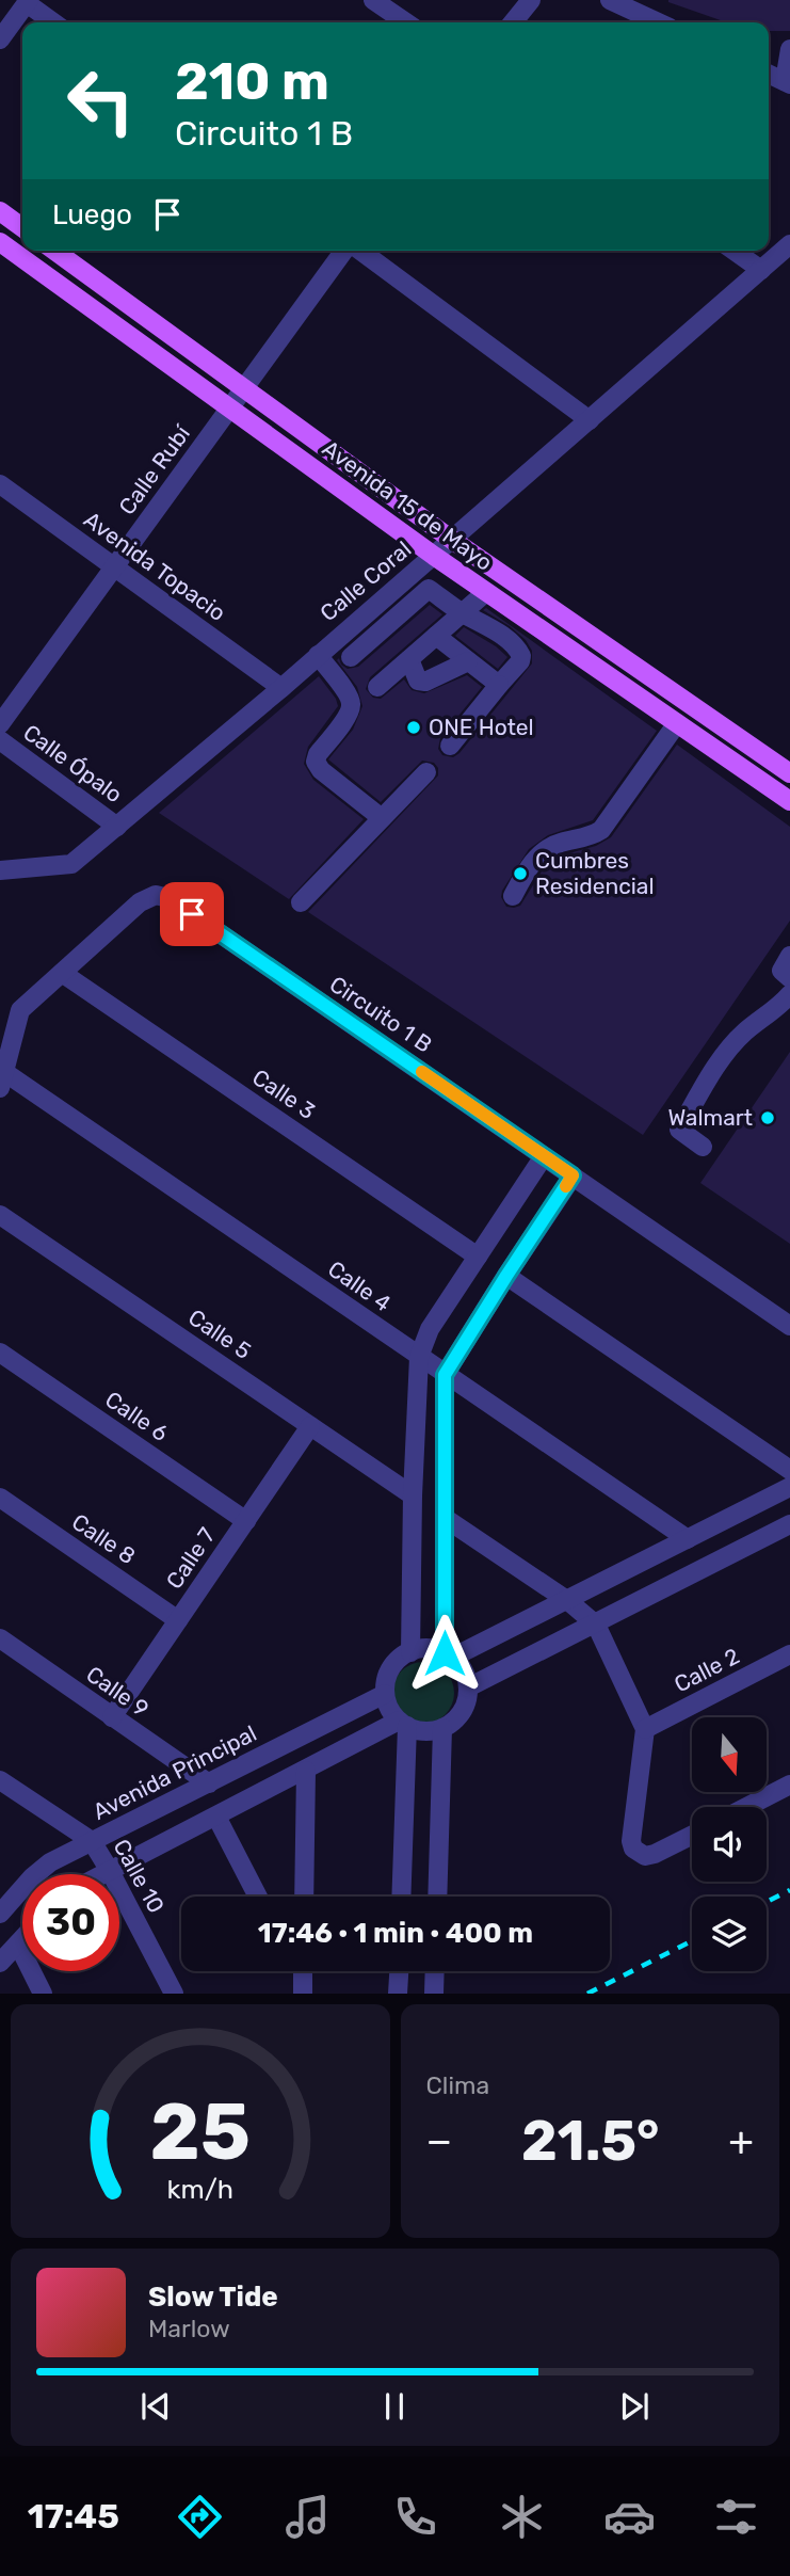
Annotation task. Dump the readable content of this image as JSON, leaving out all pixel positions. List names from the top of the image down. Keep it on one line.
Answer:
{"streets":{"main road":["Avenida 15 de Mayo"],"street":["Calle Rubí","Avenida Topacio","Calle Coral","Calle Ópalo","Circuito 1 B","Calle 3","Calle 4","Calle 5","Calle 6","Calle 8","Calle 7","Calle 2","Calle 9","Avenida Principal","Calle 10"]},"crossings":[["Calle Rubí","Avenida 15 de Mayo"],["Calle Rubí","Avenida Topacio"],["Avenida 15 de Mayo","Calle Coral"],["Avenida Topacio","Calle Coral"],["Calle Coral","Calle Ópalo"],["Circuito 1 B","Calle 3"],["Circuito 1 B","Calle 4"],["Calle 5","Calle 7"],["Calle 6","Calle 7"],["Calle 8","Calle 7"],["Calle 7","Calle 9"],["Calle 9","Avenida Principal"],["Avenida Principal","Calle 10"]],"places":["ONE Hotel","Cumbres Residencial","Walmart"],"north":"bottom","page":{"turn":["210 m","Circuito 1 B"],"then":"Luego","limit":"30","trip":"17:46 · 1 min · 400 m","tile":"Clima","heat":["−","21.5°","+"],"song":["Slow Tide","Marlow"],"tabs":"17:45","gauge":["25","km/h"]}}
